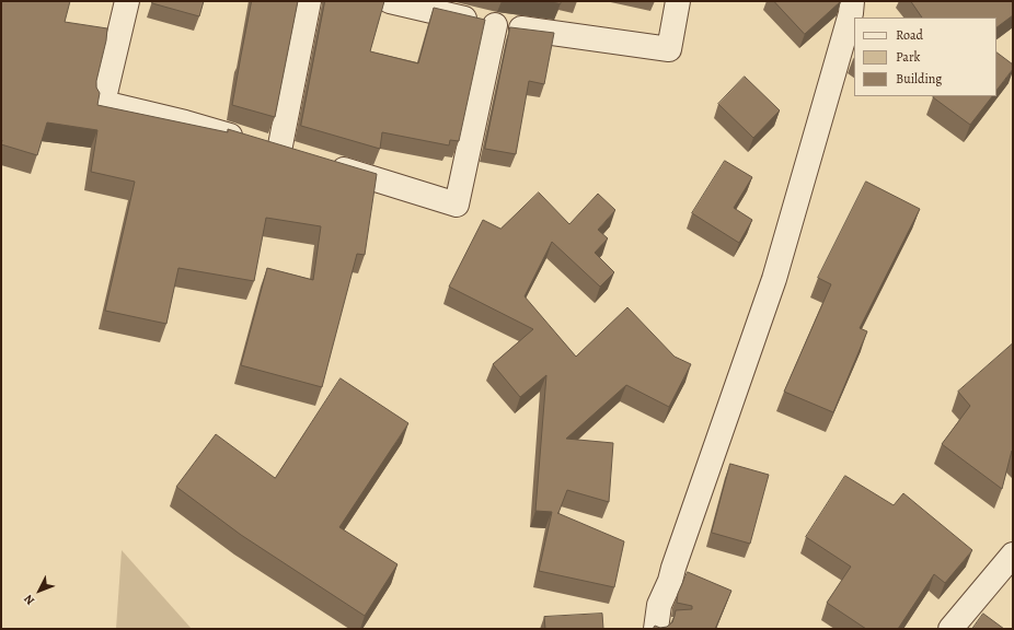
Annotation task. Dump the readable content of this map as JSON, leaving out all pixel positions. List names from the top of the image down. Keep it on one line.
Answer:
{"legend":["Road","Park","Building"],"north":"bottom left"}
